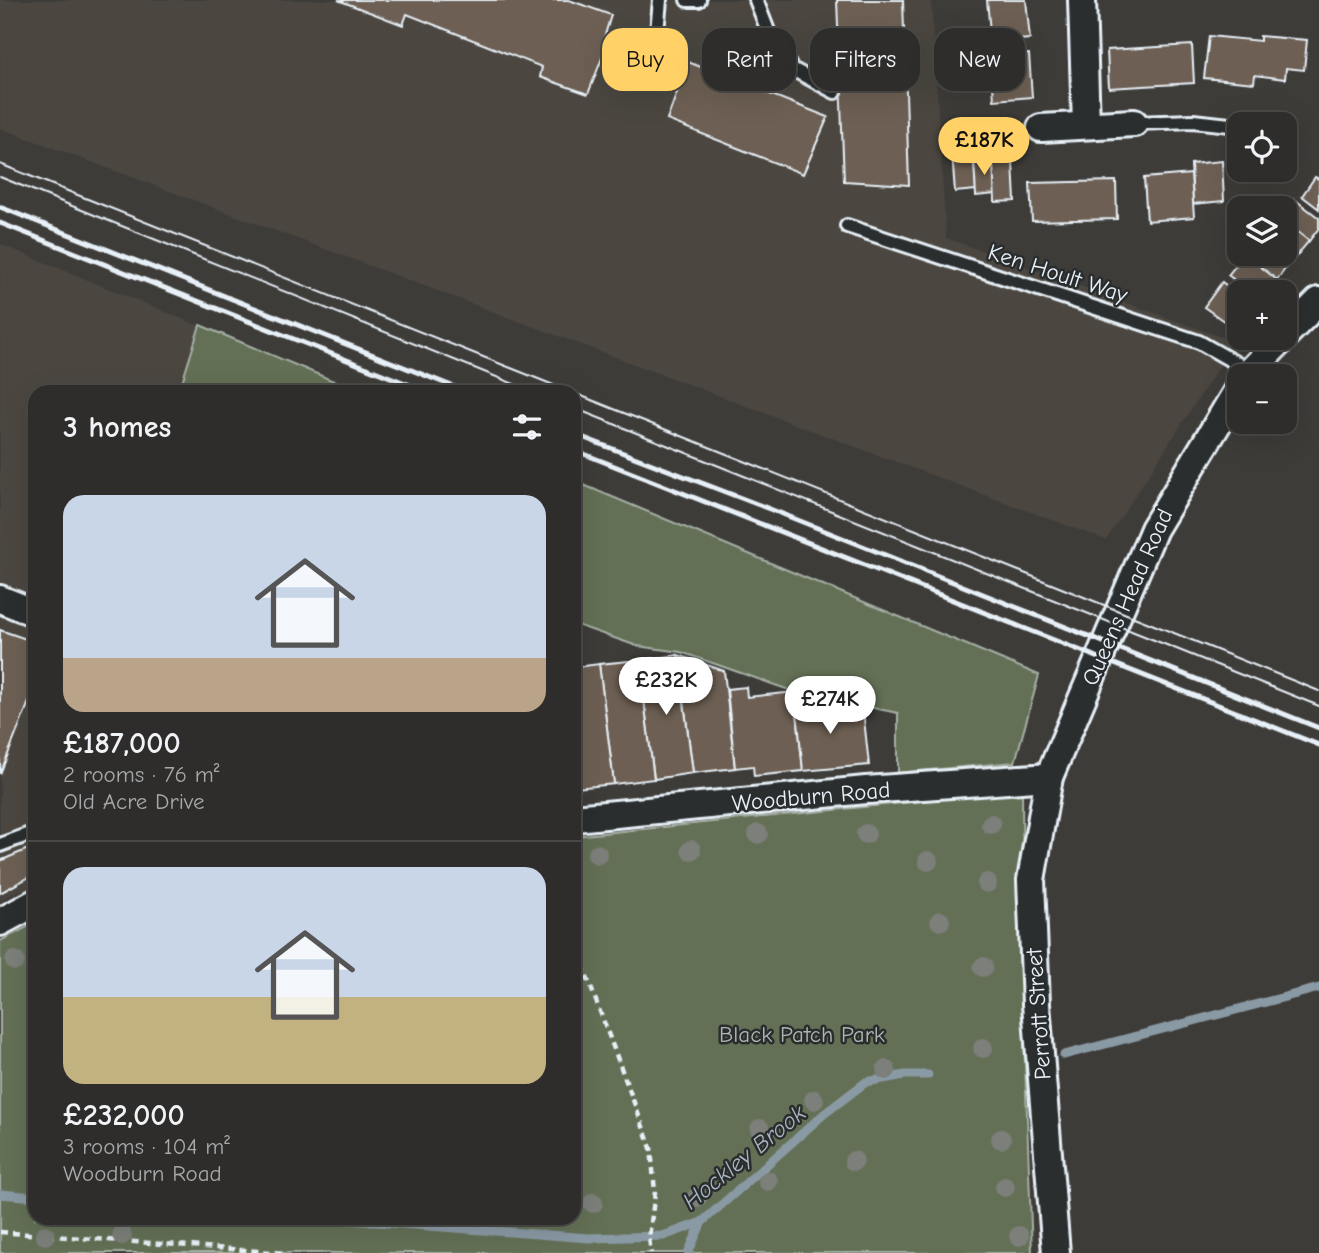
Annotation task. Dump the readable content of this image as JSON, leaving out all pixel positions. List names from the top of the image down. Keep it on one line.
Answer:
{"streets":{"street":["Queens Head Road","Woodburn Road","Perrott Street"],"lane":["Ken Hoult Way"]},"crossings":[["Queens Head Road","Woodburn Road"],["Queens Head Road","Perrott Street"],["Woodburn Road","Perrott Street"]],"water":["Hockley Brook"],"parks":["Black Patch Park"],"page":{"chip":["Buy","Rent","Filters","New"],"map_buttons":["+","−"],"price":["£187K","£232K","£274K"],"heading":"3 homes","list":[{"name":"£187,000","note":"2 rooms · 76 m² · Old Acre Drive"},{"name":"£232,000","note":"3 rooms · 104 m² · Woodburn Road"}]}}
